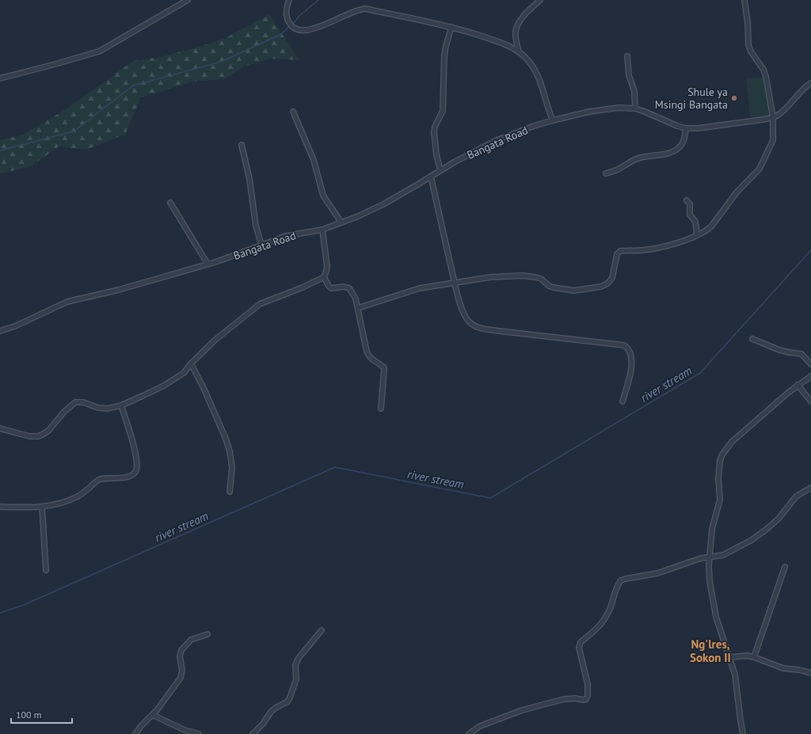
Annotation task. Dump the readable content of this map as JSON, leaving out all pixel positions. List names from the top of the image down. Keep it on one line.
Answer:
{"streets":{"street":["Bangata Road"]},"districts":["Ng'lres, Sokon II"],"water":["river stream"],"places":["Shule ya Msingi Bangata"],"scale_bar":"100 m"}
